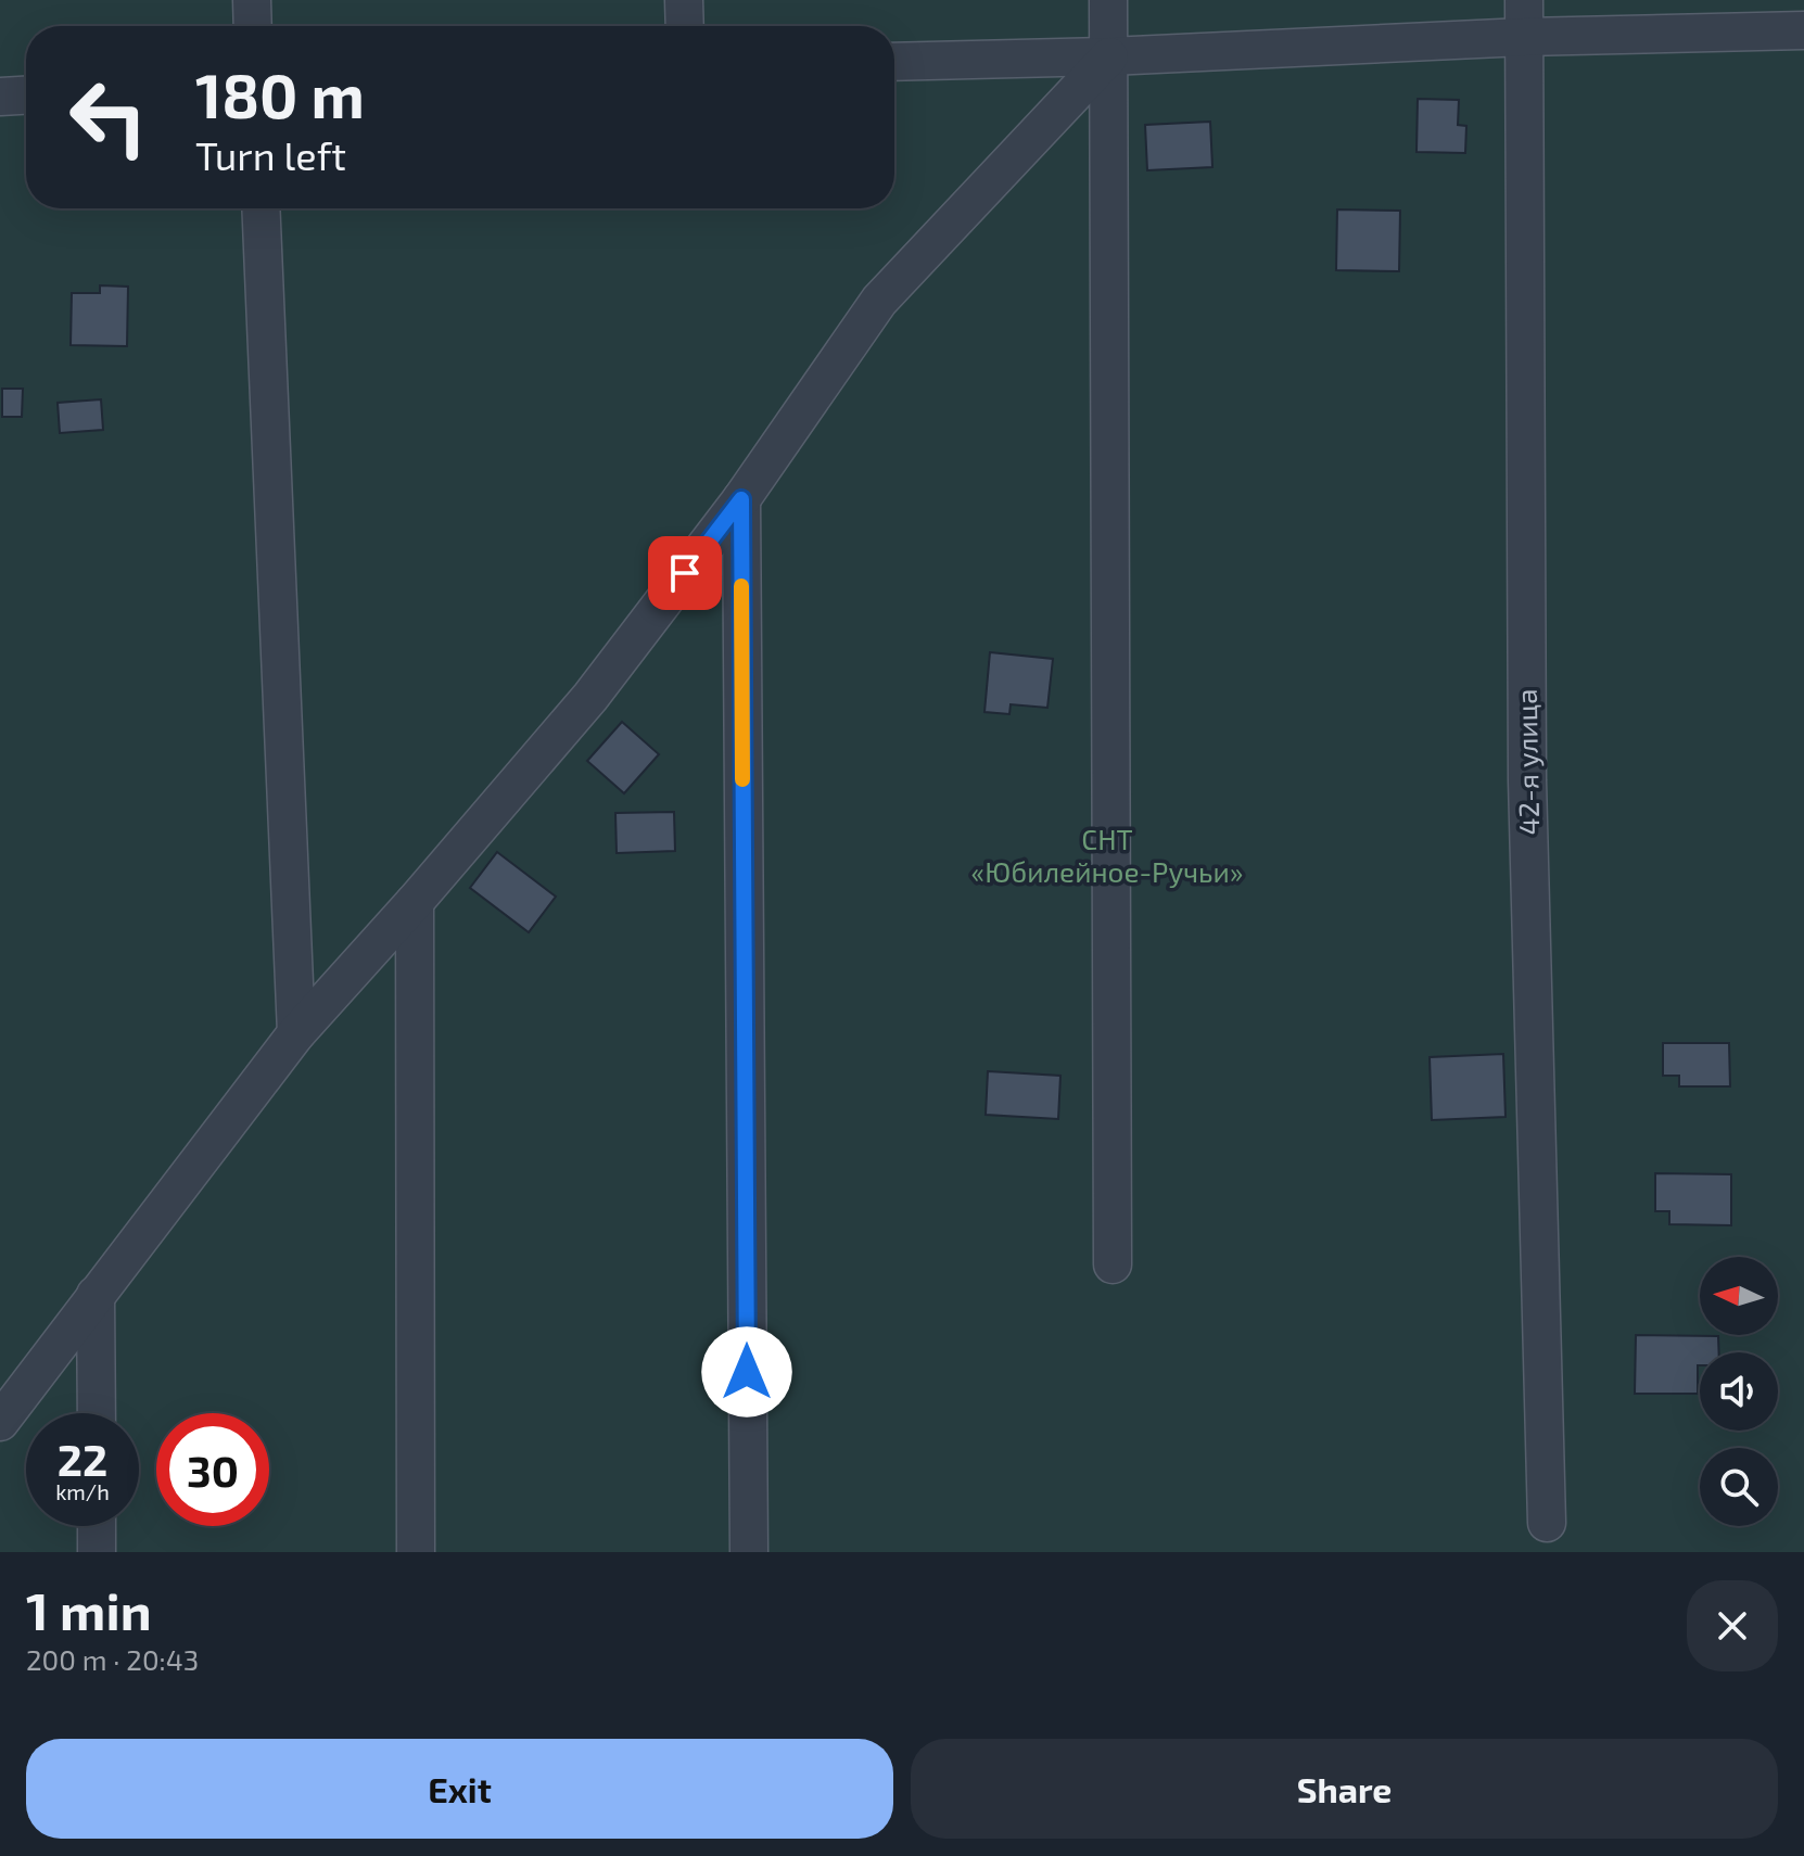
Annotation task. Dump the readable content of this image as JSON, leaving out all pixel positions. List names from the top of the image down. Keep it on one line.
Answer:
{"streets":{"street":["42-я улица"]},"parks":["СНТ «Юбилейное-Ручьи»"],"north":"left","page":{"turn":["180 m","Turn left"],"speed":"22 km/h","limit":"30","heading":["1 min","200 m · 20:43"],"buttons":["Exit","Share"]}}
